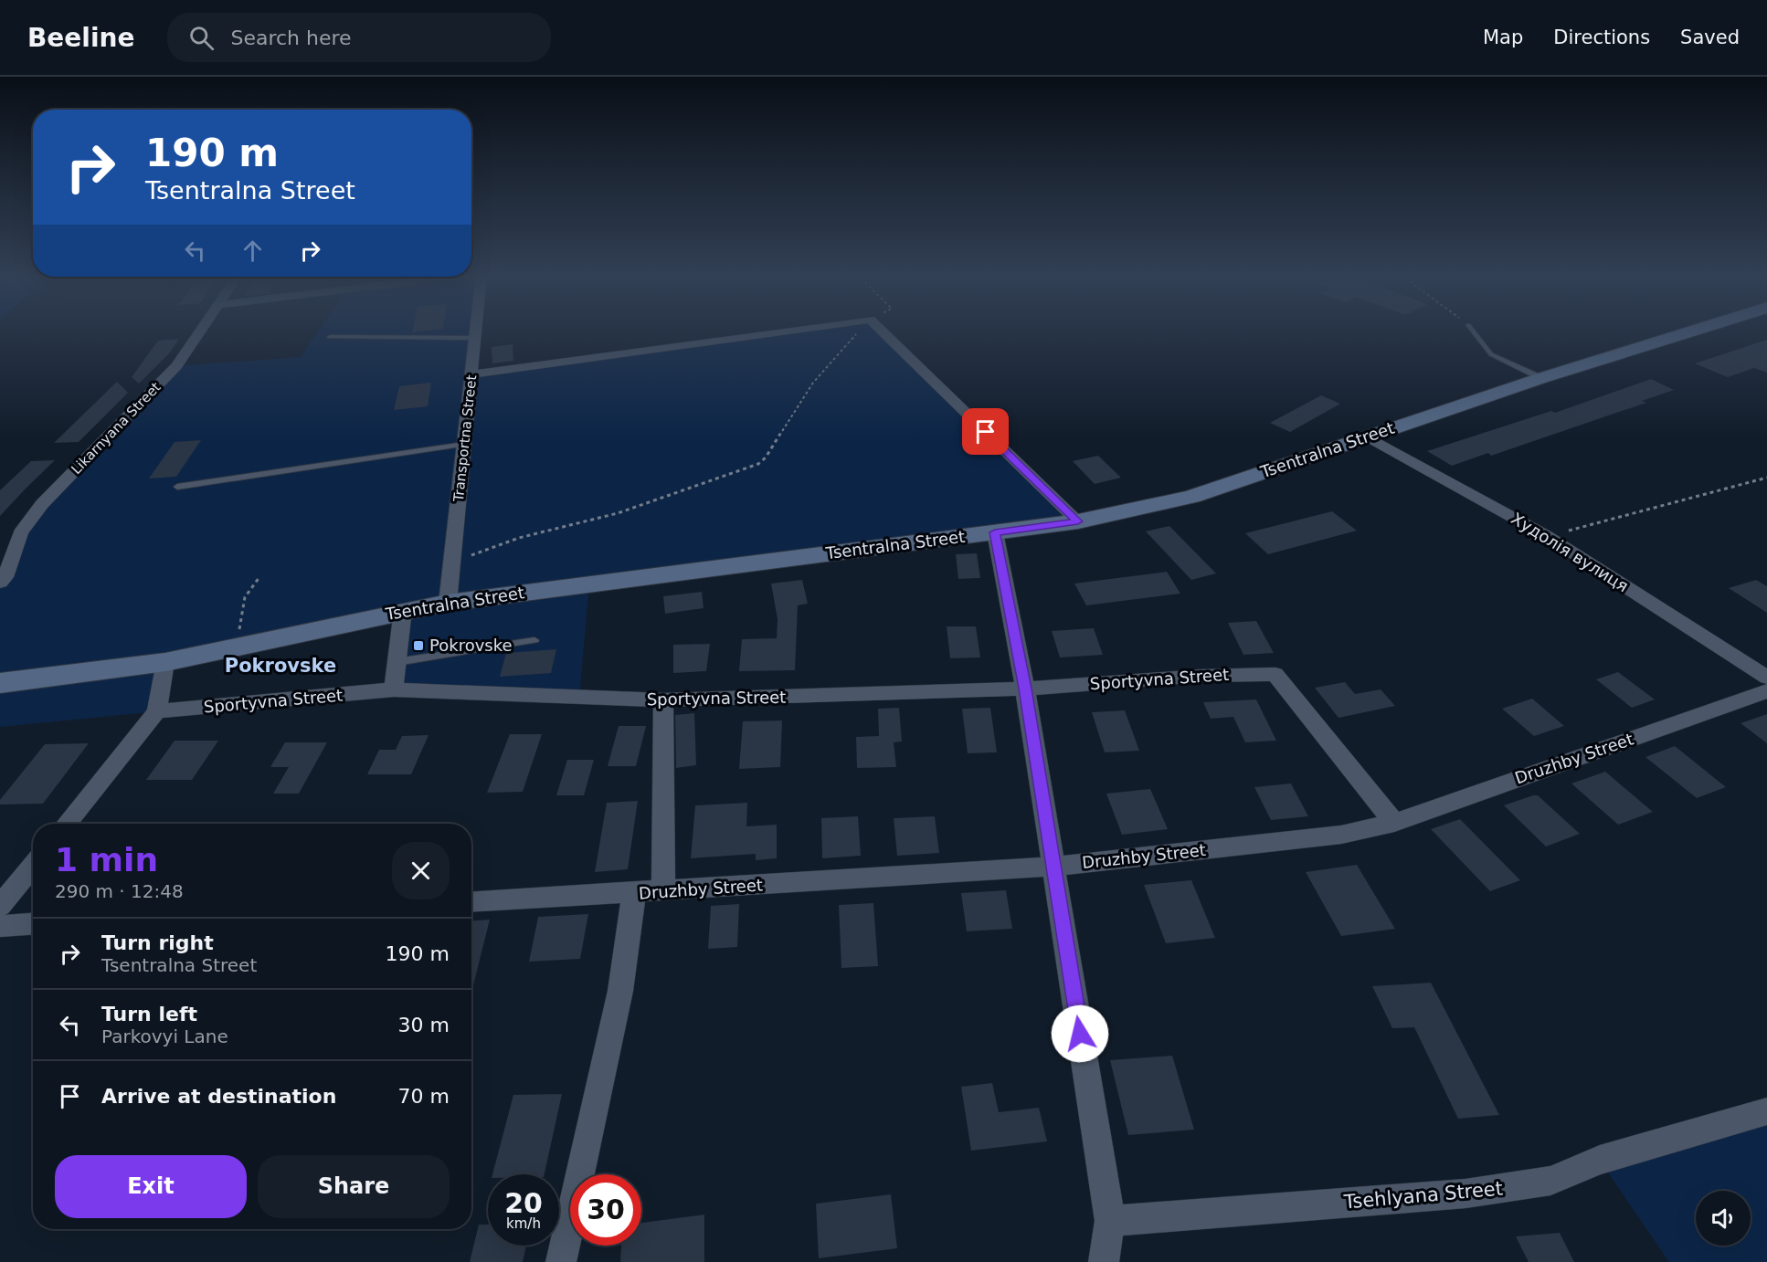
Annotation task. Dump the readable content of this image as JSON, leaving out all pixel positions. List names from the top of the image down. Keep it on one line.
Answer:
{"streets":{"street":["Likarnyana Street","Transportna Street","Tsentralna Street","Худолія вулиця","Sportyvna Street","Druzhby Street","Tsehlyana Street"]},"crossings":[["Transportna Street","Tsentralna Street"],["Tsentralna Street","Худолія вулиця"],["Sportyvna Street","Druzhby Street"]],"districts":["Pokrovske"],"places":{"transit":["Pokrovske"]},"page":{"header":"Beeline","search":"Search here","nav":["Map","Directions","Saved"],"turn":["190 m","Tsentralna Street"],"heading":["1 min","290 m · 12:48"],"list":[{"name":"Turn right","note":"Tsentralna Street","value":"190 m"},{"name":"Turn left","note":"Parkovyi Lane","value":"30 m"},{"name":"Arrive at destination","value":"70 m"}],"buttons":["Exit","Share"],"speed":"20 km/h","limit":"30"}}
